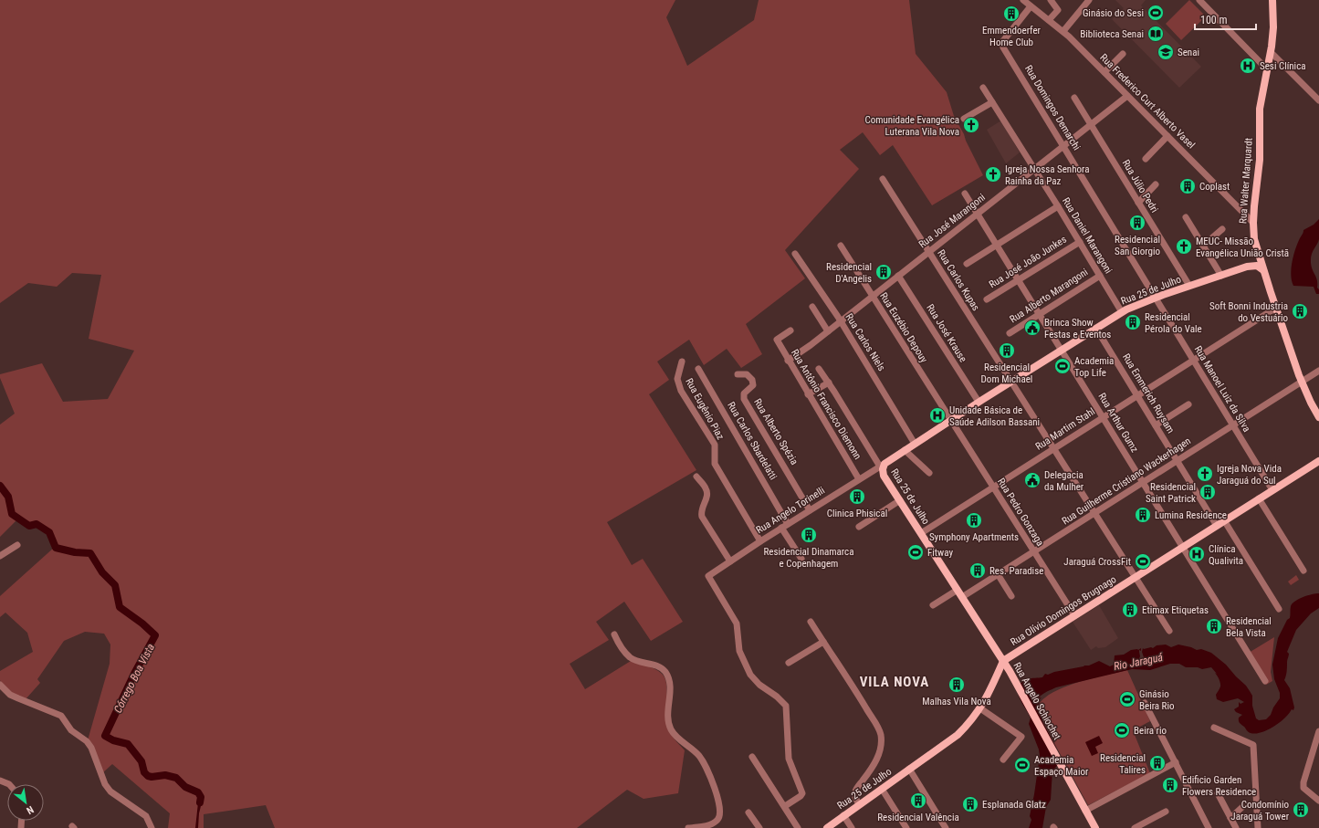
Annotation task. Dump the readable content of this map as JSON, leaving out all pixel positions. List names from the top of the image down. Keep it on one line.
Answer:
{"streets":{"main road":["Rua Walter Marquardt","Rua 25 de Julho","Rua Olívio Domingos Brugnago","Rua Angelo Schiochet"],"street":["Rua Frederico Curt Alberto Vasel","Rua Domingos Demarchi","Rua Júlio Pedri","Rua José Marangoni","Rua Daniel Marangoni","Rua José João Junkes","Rua Carlos Kupas","Rua Alberto Marangoni","Rua Euzébio Depouy","Rua José Krause","Rua Carlos Niels","Rua Manoel Luiz da Silva","Rua Emmerich Ruysam","Rua Antônio Francisco Diemonn","Rua Eugênio Piaz","Rua Arthur Gumz","Rua Martim Stahl","Rua Alberto Spézia","Rua Carlos Sbardelatti","Rua Guilherme Cristiano Wackerhagen","Rua Angelo Torinelli","Rua Pedro Gonzaga"]},"crossings":[["Rua Frederico Curt Alberto Vasel","Rua Domingos Demarchi"],["Rua Frederico Curt Alberto Vasel","Rua Walter Marquardt"],["Rua Frederico Curt Alberto Vasel","Rua José Marangoni"],["Rua Domingos Demarchi","Rua José Marangoni"],["Rua Domingos Demarchi","Rua 25 de Julho"],["Rua Domingos Demarchi","Rua Manoel Luiz da Silva"],["Rua Walter Marquardt","Rua Martim Stahl"],["Rua Walter Marquardt","Rua Guilherme Cristiano Wackerhagen"],["Rua Júlio Pedri","Rua José Marangoni"],["Rua Júlio Pedri","Rua 25 de Julho"],["Rua José Marangoni","Rua Daniel Marangoni"],["Rua José Marangoni","Rua Carlos Kupas"],["Rua José Marangoni","Rua Euzébio Depouy"],["Rua José Marangoni","Rua José Krause"],["Rua José Marangoni","Rua Carlos Niels"],["Rua José Marangoni","Rua Antônio Francisco Diemonn"],["Rua José Marangoni","Rua Arthur Gumz"],["Rua Daniel Marangoni","Rua José João Junkes"],["Rua Daniel Marangoni","Rua 25 de Julho"],["Rua Daniel Marangoni","Rua Alberto Marangoni"],["Rua José João Junkes","Rua Arthur Gumz"],["Rua Carlos Kupas","Rua 25 de Julho"],["Rua Carlos Kupas","Rua Martim Stahl"],["Rua Carlos Kupas","Rua Guilherme Cristiano Wackerhagen"],["Rua Carlos Kupas","Rua Olívio Domingos Brugnago"],["Rua 25 de Julho","Rua Euzébio Depouy"],["Rua 25 de Julho","Rua José Krause"],["Rua 25 de Julho","Rua Carlos Niels"],["Rua 25 de Julho","Rua Manoel Luiz da Silva"],["Rua 25 de Julho","Rua Emmerich Ruysam"],["Rua 25 de Julho","Rua Arthur Gumz"],["Rua 25 de Julho","Rua Martim Stahl"],["Rua 25 de Julho","Rua Guilherme Cristiano Wackerhagen"],["Rua 25 de Julho","Rua Angelo Torinelli"],["Rua 25 de Julho","Rua Pedro Gonzaga"],["Rua 25 de Julho","Rua Olívio Domingos Brugnago"],["Rua 25 de Julho","Rua Angelo Schiochet"],["Rua Alberto Marangoni","Rua Arthur Gumz"],["Rua Euzébio Depouy","Rua Pedro Gonzaga"],["Rua Manoel Luiz da Silva","Rua Martim Stahl"],["Rua Manoel Luiz da Silva","Rua Guilherme Cristiano Wackerhagen"],["Rua Manoel Luiz da Silva","Rua Olívio Domingos Brugnago"],["Rua Emmerich Ruysam","Rua Martim Stahl"],["Rua Emmerich Ruysam","Rua Guilherme Cristiano Wackerhagen"],["Rua Emmerich Ruysam","Rua Olívio Domingos Brugnago"],["Rua Antônio Francisco Diemonn","Rua Angelo Torinelli"],["Rua Eugênio Piaz","Rua Angelo Torinelli"],["Rua Arthur Gumz","Rua Martim Stahl"],["Rua Arthur Gumz","Rua Guilherme Cristiano Wackerhagen"],["Rua Arthur Gumz","Rua Olívio Domingos Brugnago"],["Rua Martim Stahl","Rua Pedro Gonzaga"],["Rua Alberto Spézia","Rua Angelo Torinelli"],["Rua Carlos Sbardelatti","Rua Angelo Torinelli"],["Rua Guilherme Cristiano Wackerhagen","Rua Pedro Gonzaga"],["Rua Pedro Gonzaga","Rua Olívio Domingos Brugnago"],["Rua Olívio Domingos Brugnago","Rua Angelo Schiochet"]],"districts":["VILA NOVA"],"water":["Rio Jaraguá","Córrego Boa Vista"],"places":{"sports":["Ginásio do Sesi","Academia Top Life","Fitway","Jaraguá CrossFit","Ginásio Beira Rio","Beira rio","Academia Espaço Maior"],"building":["Emmendoerfer Home Club","Coplast","Residencial San Giorgio","Residencial D'Angelis","Soft Bonni Industria do Vestuário","Residencial Pérola do Vale","Residencial Dom Michael","Residencial Saint Patrick","Clinica Phisical","Lumina Residence","Symphony Apartments","Residencial Dinamarca e Copenhagem","Res. Paradise","Etimax Etiquetas","Residencial Bela Vista","Malhas Vila Nova","Residencial Talires","Edificio Garden Flowers Residence","Residencial Valência","Esplanada Glatz","Condomínio Jaraguá Tower"],"library":["Biblioteca Senai"],"school or university":["Senai"],"hospital":["Sesi Clínica","Unidade Básica de Saúde Adilson Bassani","Clínica Qualivita"],"church":["Comunidade Evangélica Luterana Vila Nova","Igreja Nossa Senhora Rainha da Paz","MEUC- Missão Evangélica União Cristã","Igreja Nova Vida Jaraguá do Sul"],"public building":["Brinca Show Festas e Eventos","Delegacia da Mulher"]},"scale_bar":"100 m","north":"bottom right"}
